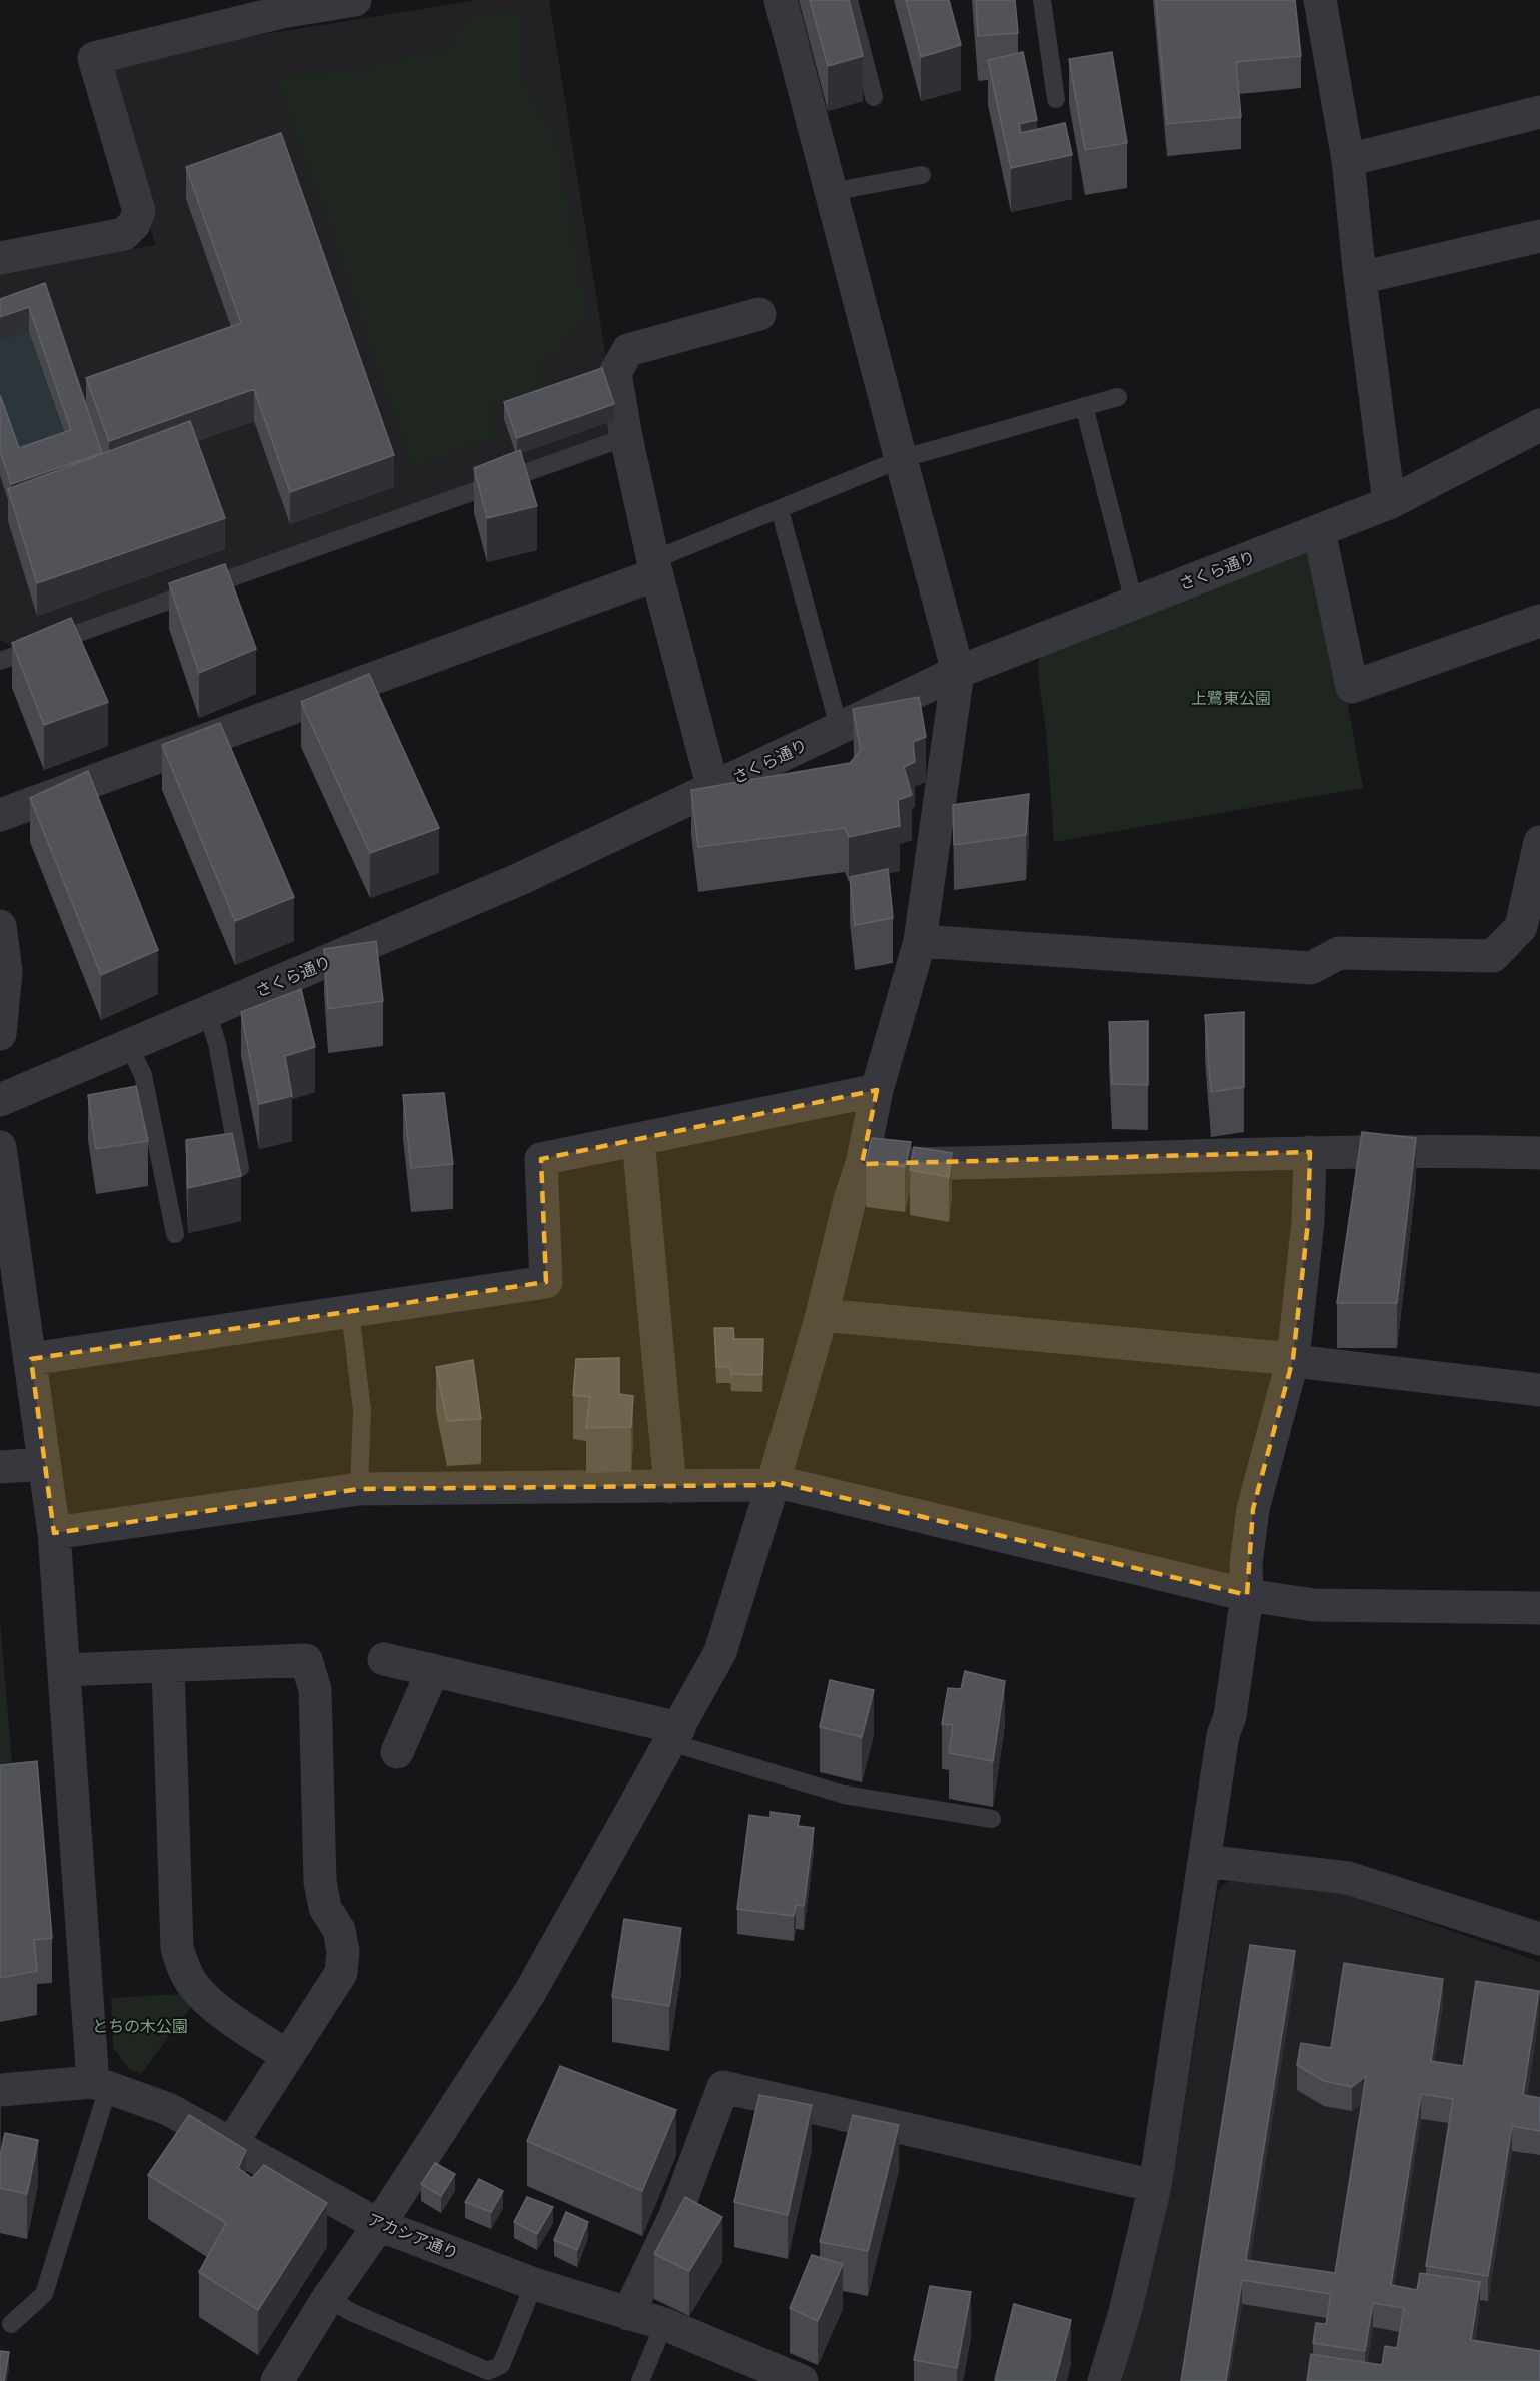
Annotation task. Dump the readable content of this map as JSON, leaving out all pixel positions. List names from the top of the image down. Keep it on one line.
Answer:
{"streets":{"street":["さくら通り","アカシア通り"]},"parks":["上鷺東公園","とちの木公園"]}
